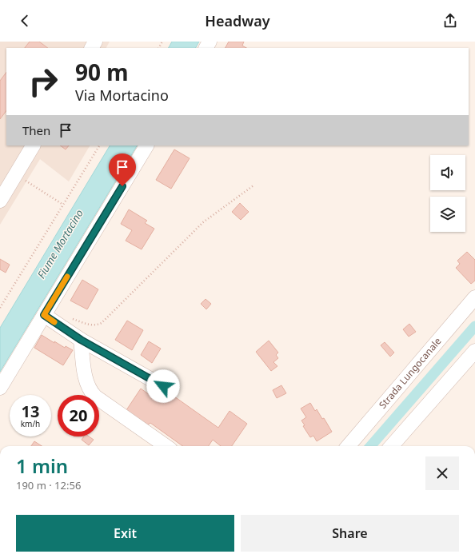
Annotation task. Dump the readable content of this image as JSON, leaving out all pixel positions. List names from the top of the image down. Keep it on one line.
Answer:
{"streets":{"street":["Strada Lungocanale"]},"water":["Fiume Mortacino"],"page":{"header":"Headway","turn":["90 m","Via Mortacino"],"then":"Then","speed":"13 km/h","limit":"20","heading":["1 min","190 m · 12:56"],"buttons":["Exit","Share"]}}
